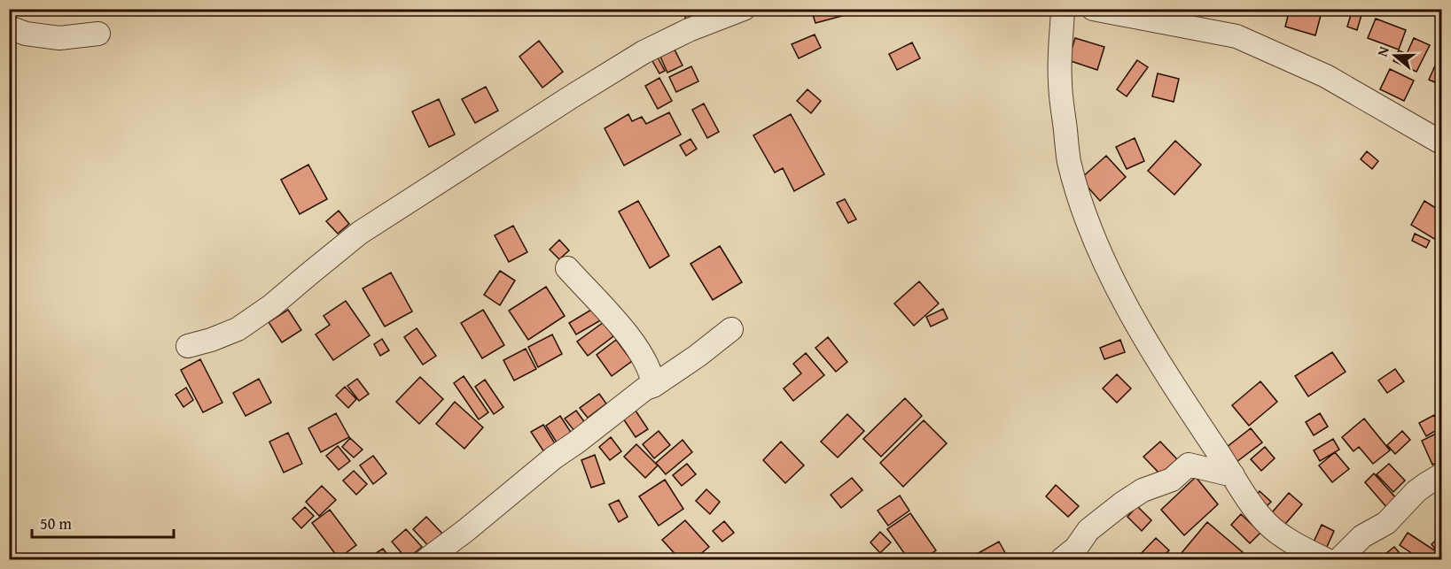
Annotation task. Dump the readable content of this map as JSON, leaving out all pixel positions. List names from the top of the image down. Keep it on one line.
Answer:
{"scale_bar":"50 m","north":"left"}
